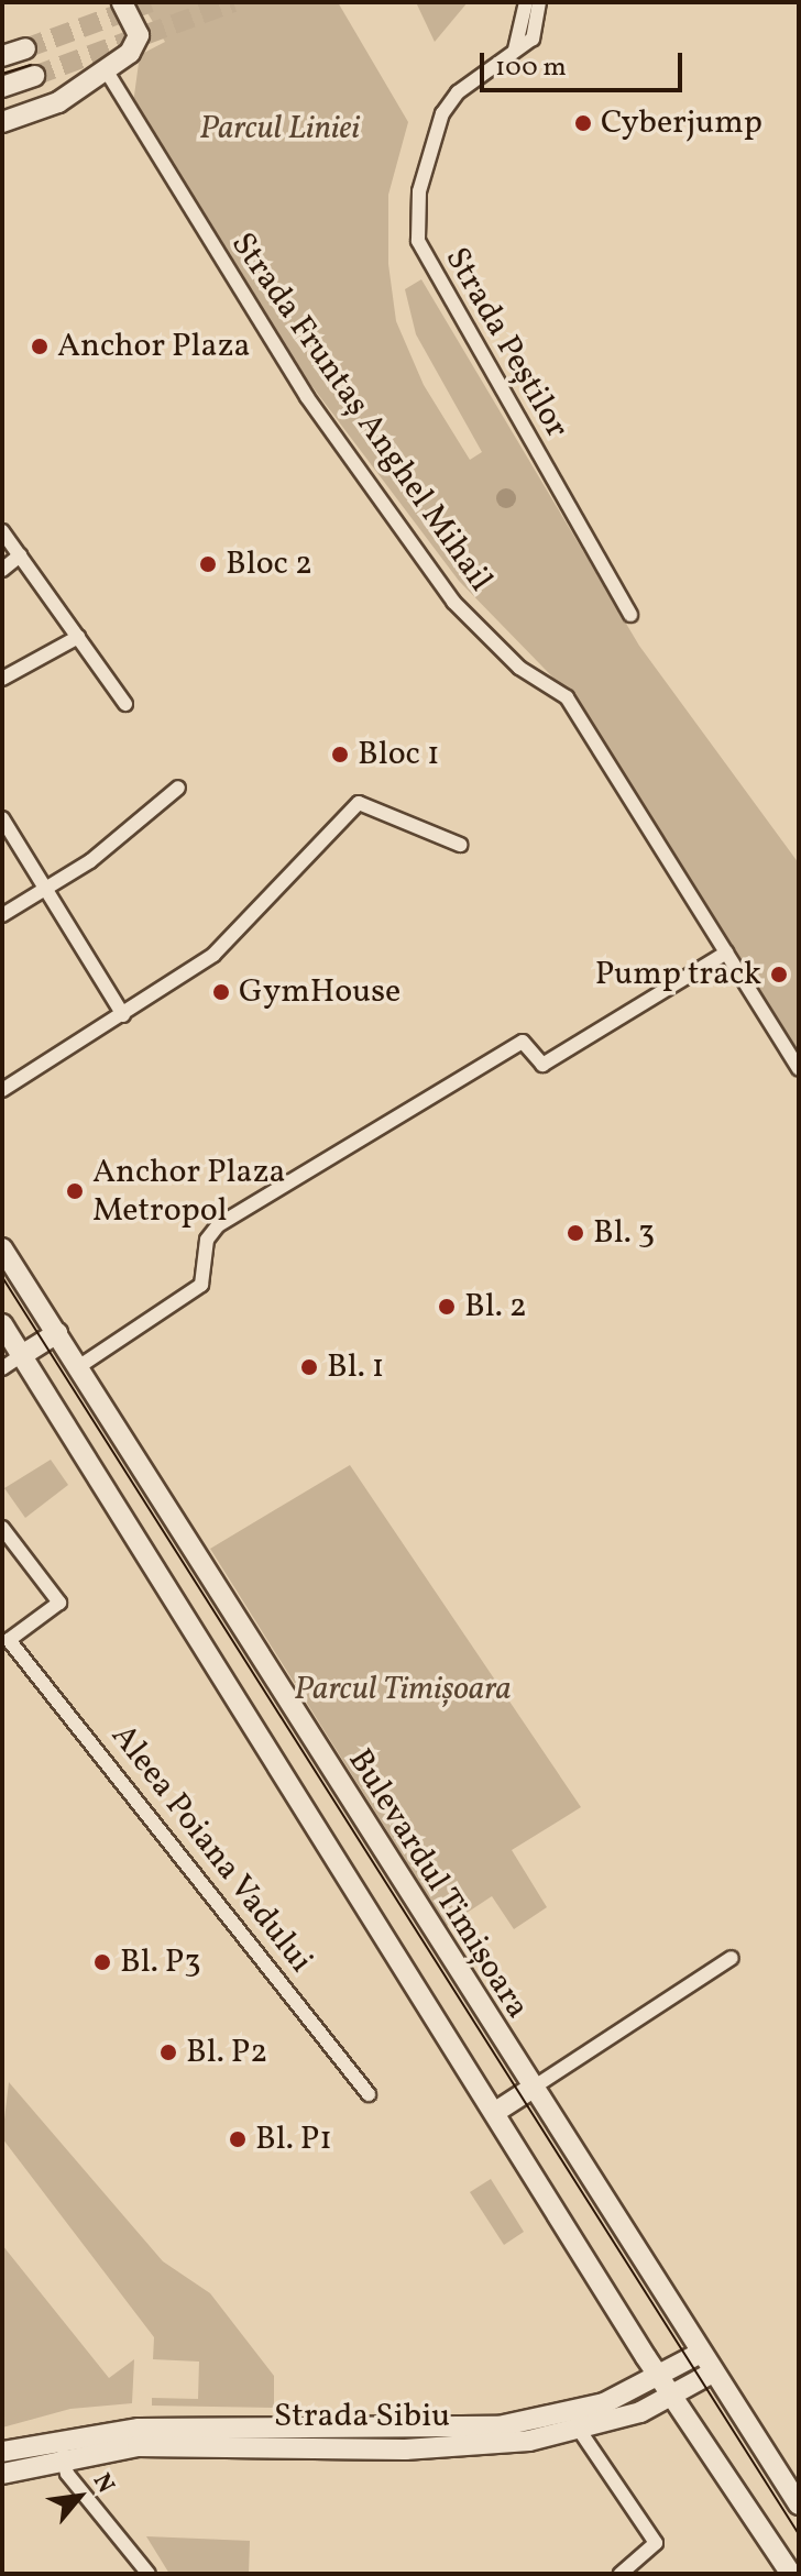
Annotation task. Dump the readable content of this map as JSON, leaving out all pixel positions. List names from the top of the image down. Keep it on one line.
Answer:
{"streets":{"main road":["Bulevardul Timișoara","Strada Sibiu"],"street":["Strada Peștilor","Strada Fruntaș Anghel Mihail","Aleea Poiana Vadului"]},"crossings":[["Bulevardul Timișoara","Strada Sibiu"]],"parks":["Parcul Liniei","Parcul Timișoara"],"places":["Cyberjump","Anchor Plaza","Bloc 2","Bloc 1","Pump track","GymHouse","Anchor Plaza Metropol","Bl. 3","Bl. 2","Bl. 1","Bl. P3","Bl. P2","Bl. P1"],"scale_bar":"100 m","north":"top right"}
